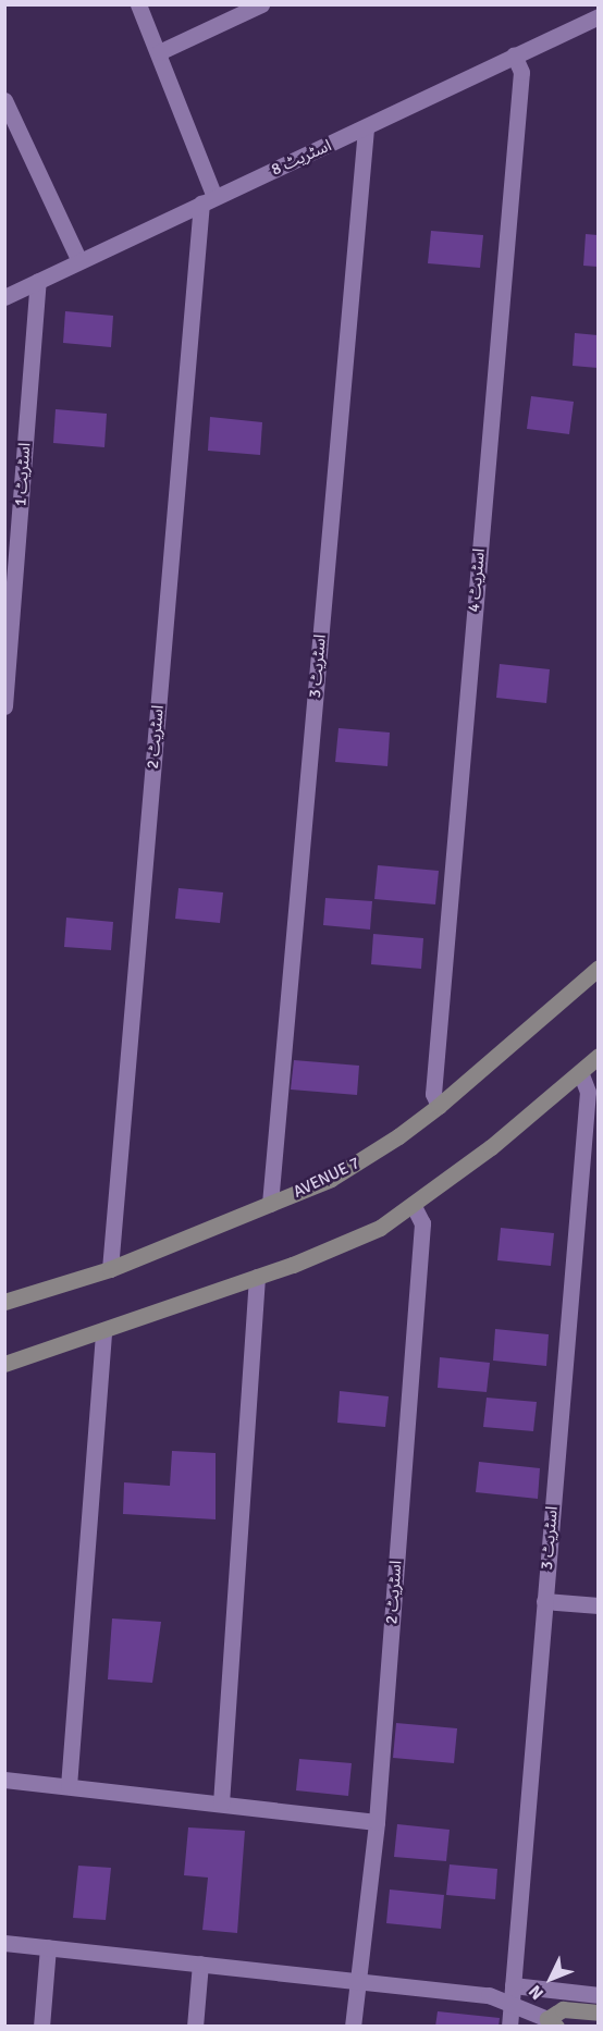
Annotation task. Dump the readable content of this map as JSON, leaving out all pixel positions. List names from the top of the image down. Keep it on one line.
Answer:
{"streets":{"main road":["AVENUE 7"],"street":["اسٹریٹ 8","اسٹریٹ 1","اسٹریٹ 4","اسٹریٹ 3","اسٹریٹ 2"]},"crossings":[["اسٹریٹ 8","اسٹریٹ 1"],["اسٹریٹ 8","اسٹریٹ 4"],["اسٹریٹ 8","اسٹریٹ 3"],["اسٹریٹ 8","اسٹریٹ 2"],["اسٹریٹ 4","AVENUE 7"],["اسٹریٹ 3","AVENUE 7"],["اسٹریٹ 2","AVENUE 7"]],"north":"bottom left"}
